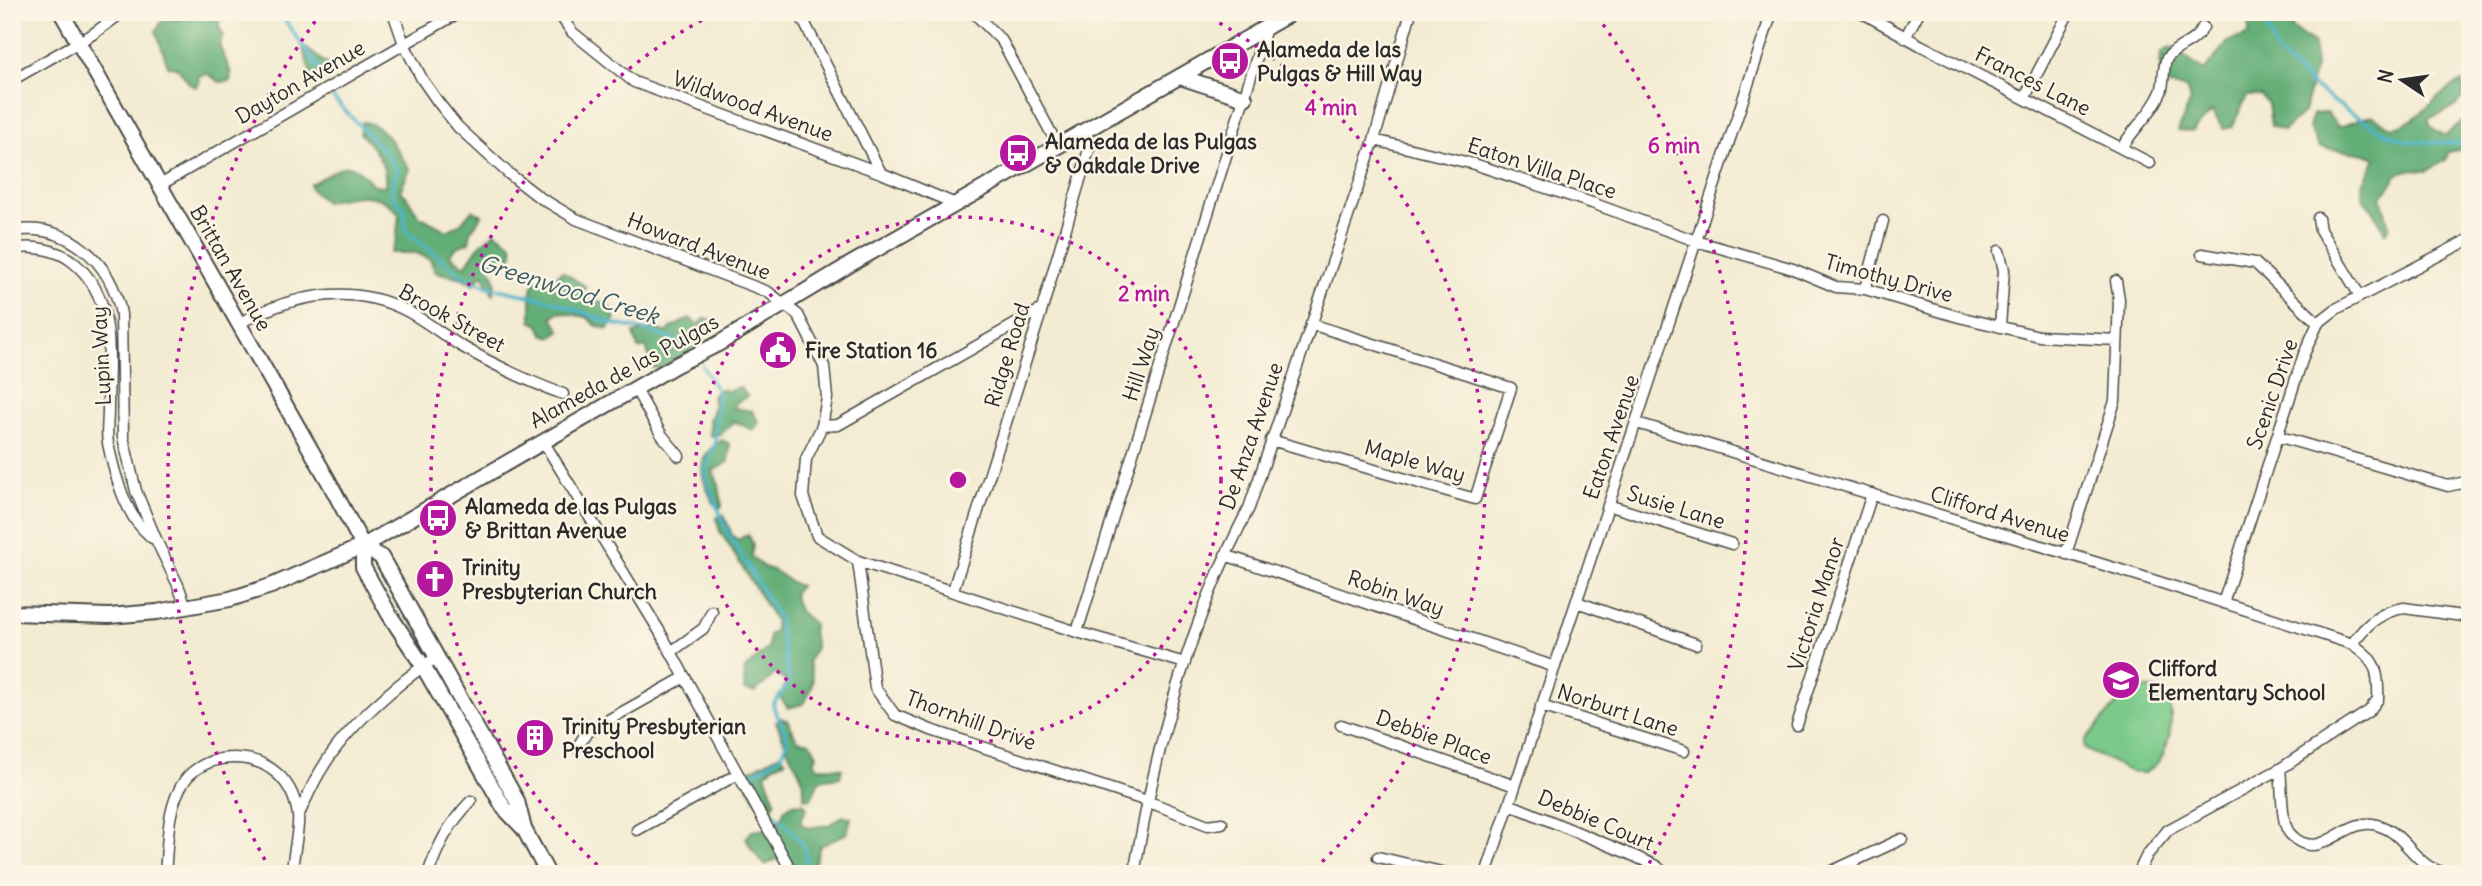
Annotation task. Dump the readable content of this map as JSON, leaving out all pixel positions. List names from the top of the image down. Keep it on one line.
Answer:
{"streets":{"main road":["Brittan Avenue","Alameda de las Pulgas"],"street":["Frances Lane","Dayton Avenue","Wildwood Avenue","Eaton Villa Place","Howard Avenue","Timothy Drive","Brook Street","Ridge Road","Lupin Way","Hill Way","Scenic Drive","De Anza Avenue","Eaton Avenue","Maple Way","Susie Lane","Clifford Avenue","Robin Way","Victoria Manor","Norburt Lane","Thornhill Drive","Debbie Place","Debbie Court"]},"crossings":[["Dayton Avenue","Howard Avenue"],["Dayton Avenue","Brittan Avenue"],["Wildwood Avenue","Alameda de las Pulgas"],["Eaton Villa Place","Timothy Drive"],["Eaton Villa Place","De Anza Avenue"],["Eaton Villa Place","Eaton Avenue"],["Howard Avenue","Ridge Road"],["Howard Avenue","Hill Way"],["Howard Avenue","Alameda de las Pulgas"],["Howard Avenue","De Anza Avenue"],["Howard Avenue","Thornhill Drive"],["Brittan Avenue","Brook Street"],["Brittan Avenue","Alameda de las Pulgas"],["Timothy Drive","Eaton Avenue"],["Ridge Road","Alameda de las Pulgas"],["Lupin Way","Alameda de las Pulgas"],["Hill Way","Alameda de las Pulgas"],["Scenic Drive","Clifford Avenue"],["De Anza Avenue","Maple Way"],["De Anza Avenue","Robin Way"],["De Anza Avenue","Thornhill Drive"],["Eaton Avenue","Susie Lane"],["Eaton Avenue","Clifford Avenue"],["Eaton Avenue","Robin Way"],["Eaton Avenue","Norburt Lane"],["Eaton Avenue","Debbie Place"],["Eaton Avenue","Debbie Court"],["Clifford Avenue","Victoria Manor"]],"water":["Greenwood Creek"],"places":{"bus stop":["Alameda de las Pulgas & Hill Way","Alameda de las Pulgas & Oakdale Drive","Alameda de las Pulgas & Brittan Avenue"],"public building":["Fire Station 16"],"church":["Trinity Presbyterian Church"],"school or university":["Clifford Elementary School"],"building":["Trinity Presbyterian Preschool"]},"north":"left","rings":["4 min","6 min","2 min"]}
